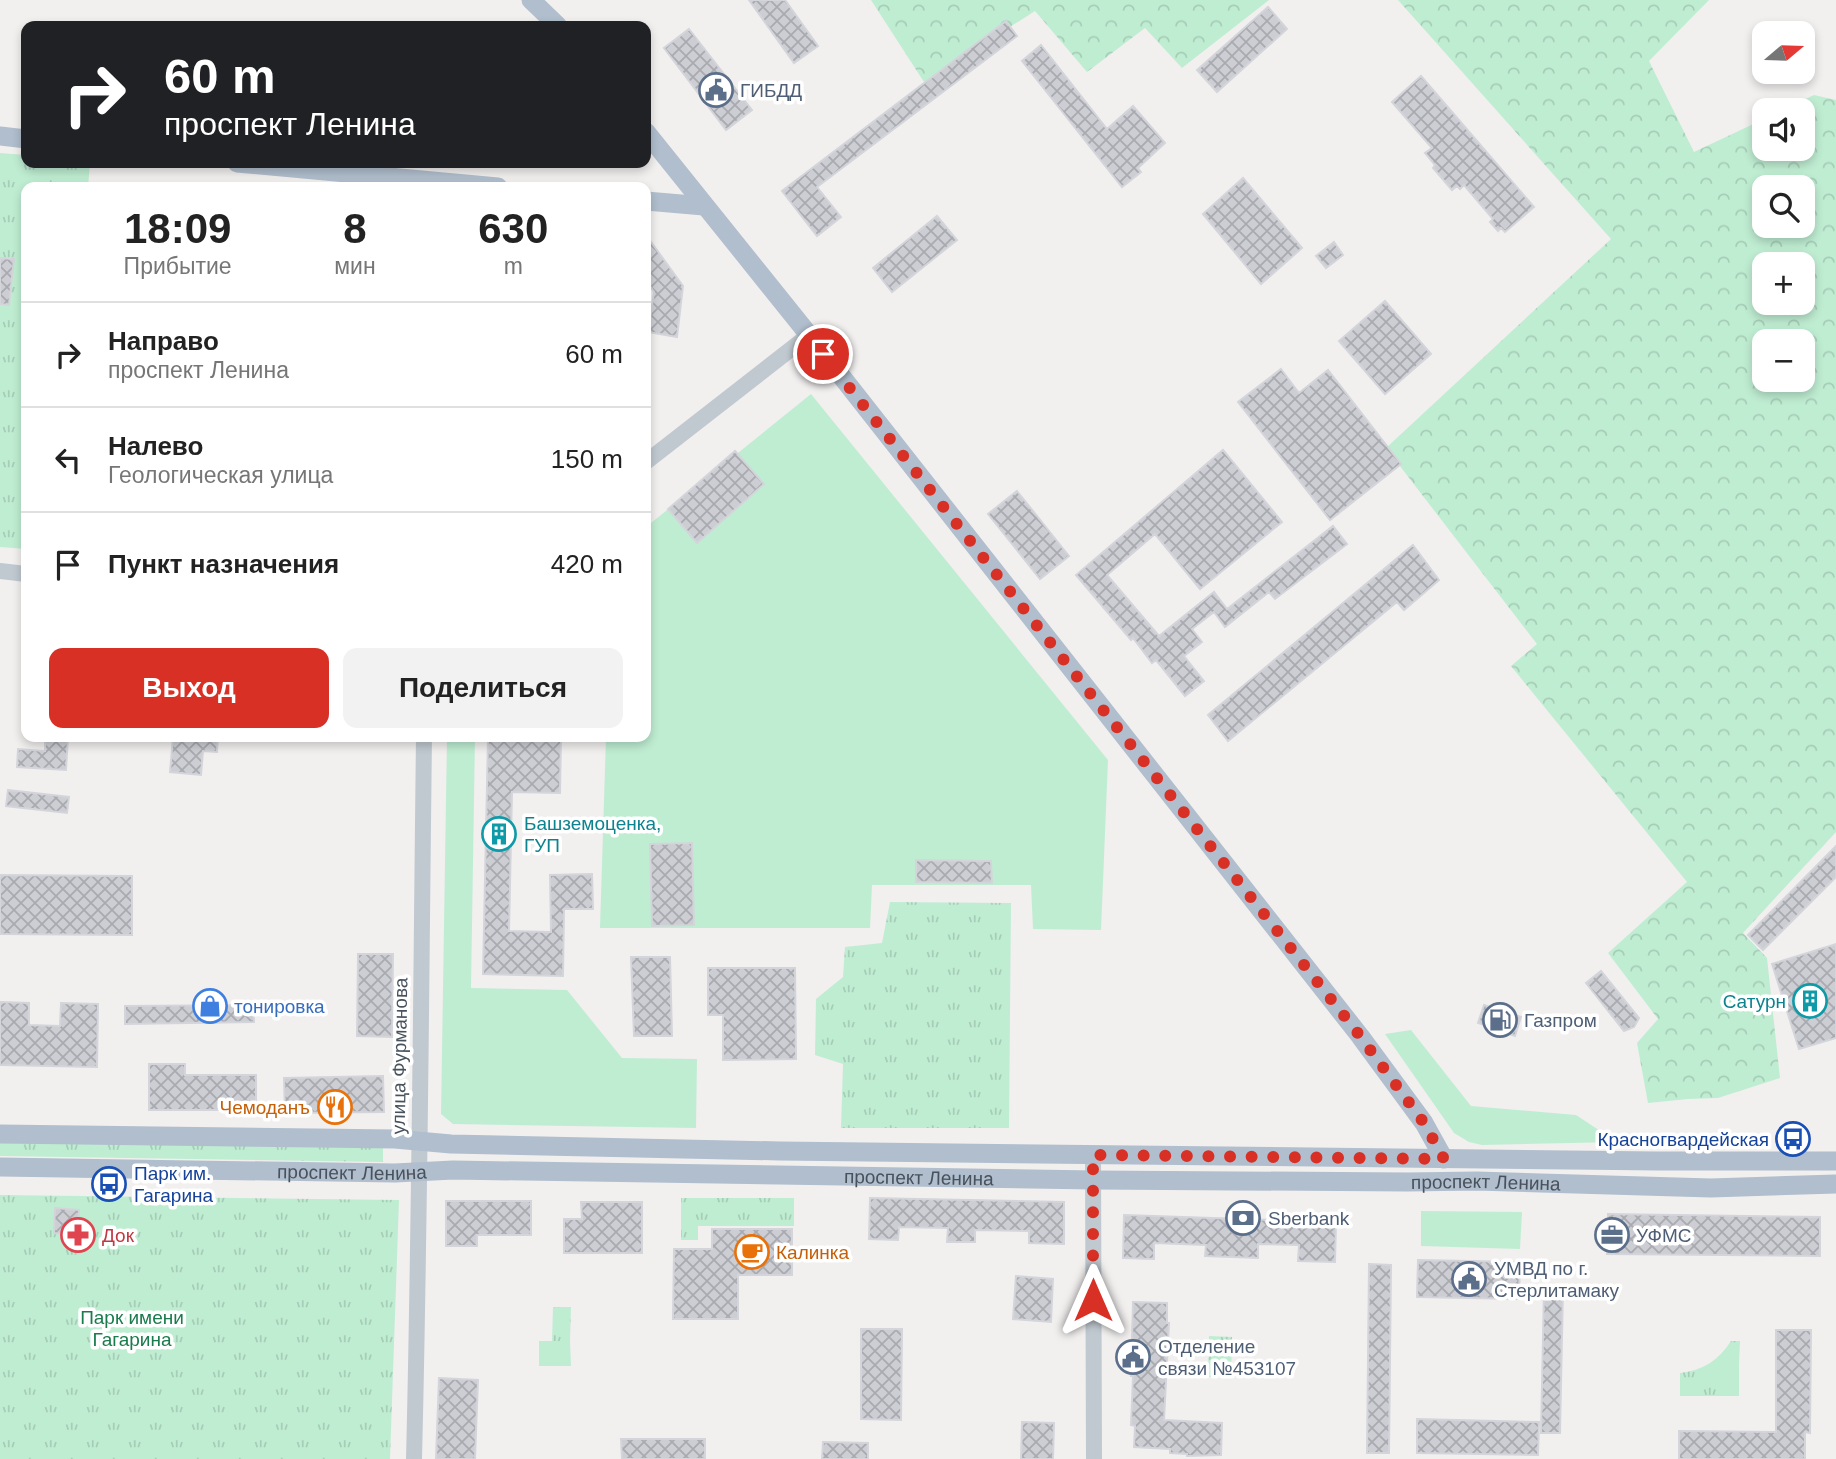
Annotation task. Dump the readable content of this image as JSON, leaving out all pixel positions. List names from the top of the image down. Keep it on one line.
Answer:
{"streets":{"main road":["проспект Ленина"],"street":["улица Фурманова"]},"crossings":[["улица Фурманова","проспект Ленина"]],"parks":["Парк имени Гагарина"],"places":{"public building":["ГИБДД","УМВД по г. Стерлитамаку","Отделение связи №453107"],"building":["Башземоценка, ГУП","Сатурн"],"shop":["тонировка"],"fuel station":["Газпром"],"restaurant":["Чемоданъ"],"bus stop":["Красногвардейская","Парк им. Гагарина"],"bank":["Sberbank"],"pharmacy":["Док"],"office":["УФМС"],"cafe":["Калинка"]},"north":"right","page":{"map_buttons":["+","−"],"turn":["60 m","проспект Ленина"],"eta":["18:09","Прибытие","8","мин","630","m"],"list":[{"name":"Направо","note":"проспект Ленина","value":"60 m"},{"name":"Налево","note":"Геологическая улица","value":"150 m"},{"name":"Пункт назначения","value":"420 m"}],"buttons":["Выход","Поделиться"]}}
